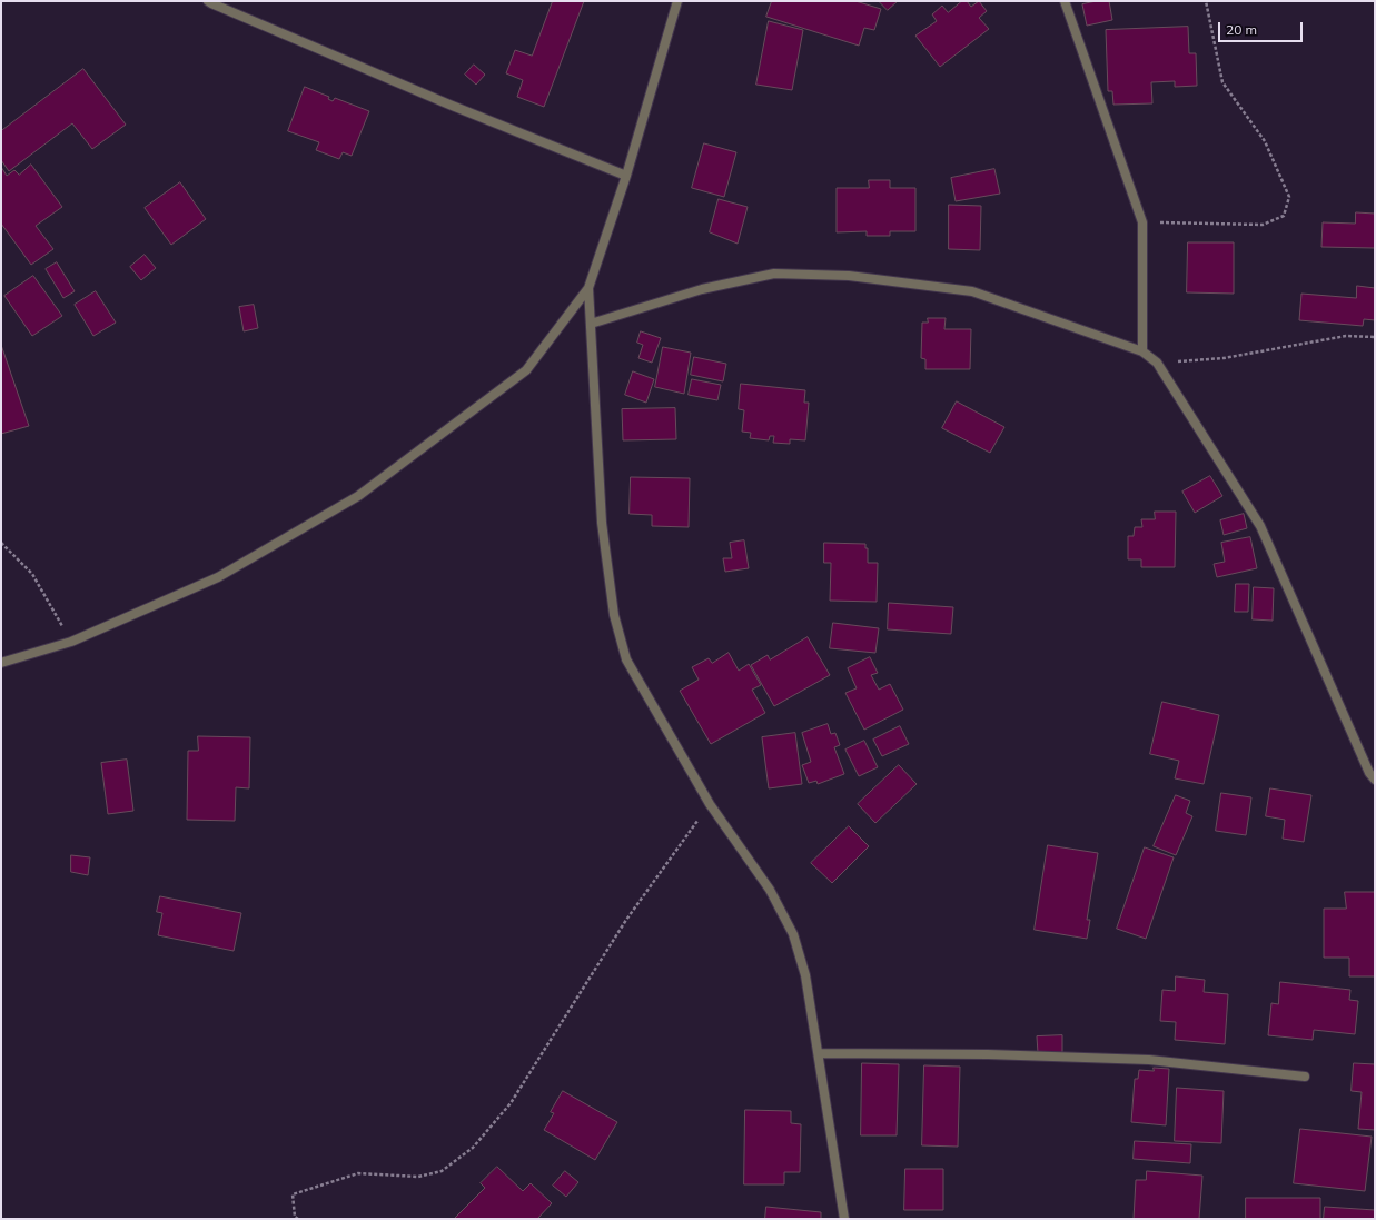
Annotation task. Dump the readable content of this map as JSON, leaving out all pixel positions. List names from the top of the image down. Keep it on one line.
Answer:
{"scale_bar":"20 m"}
